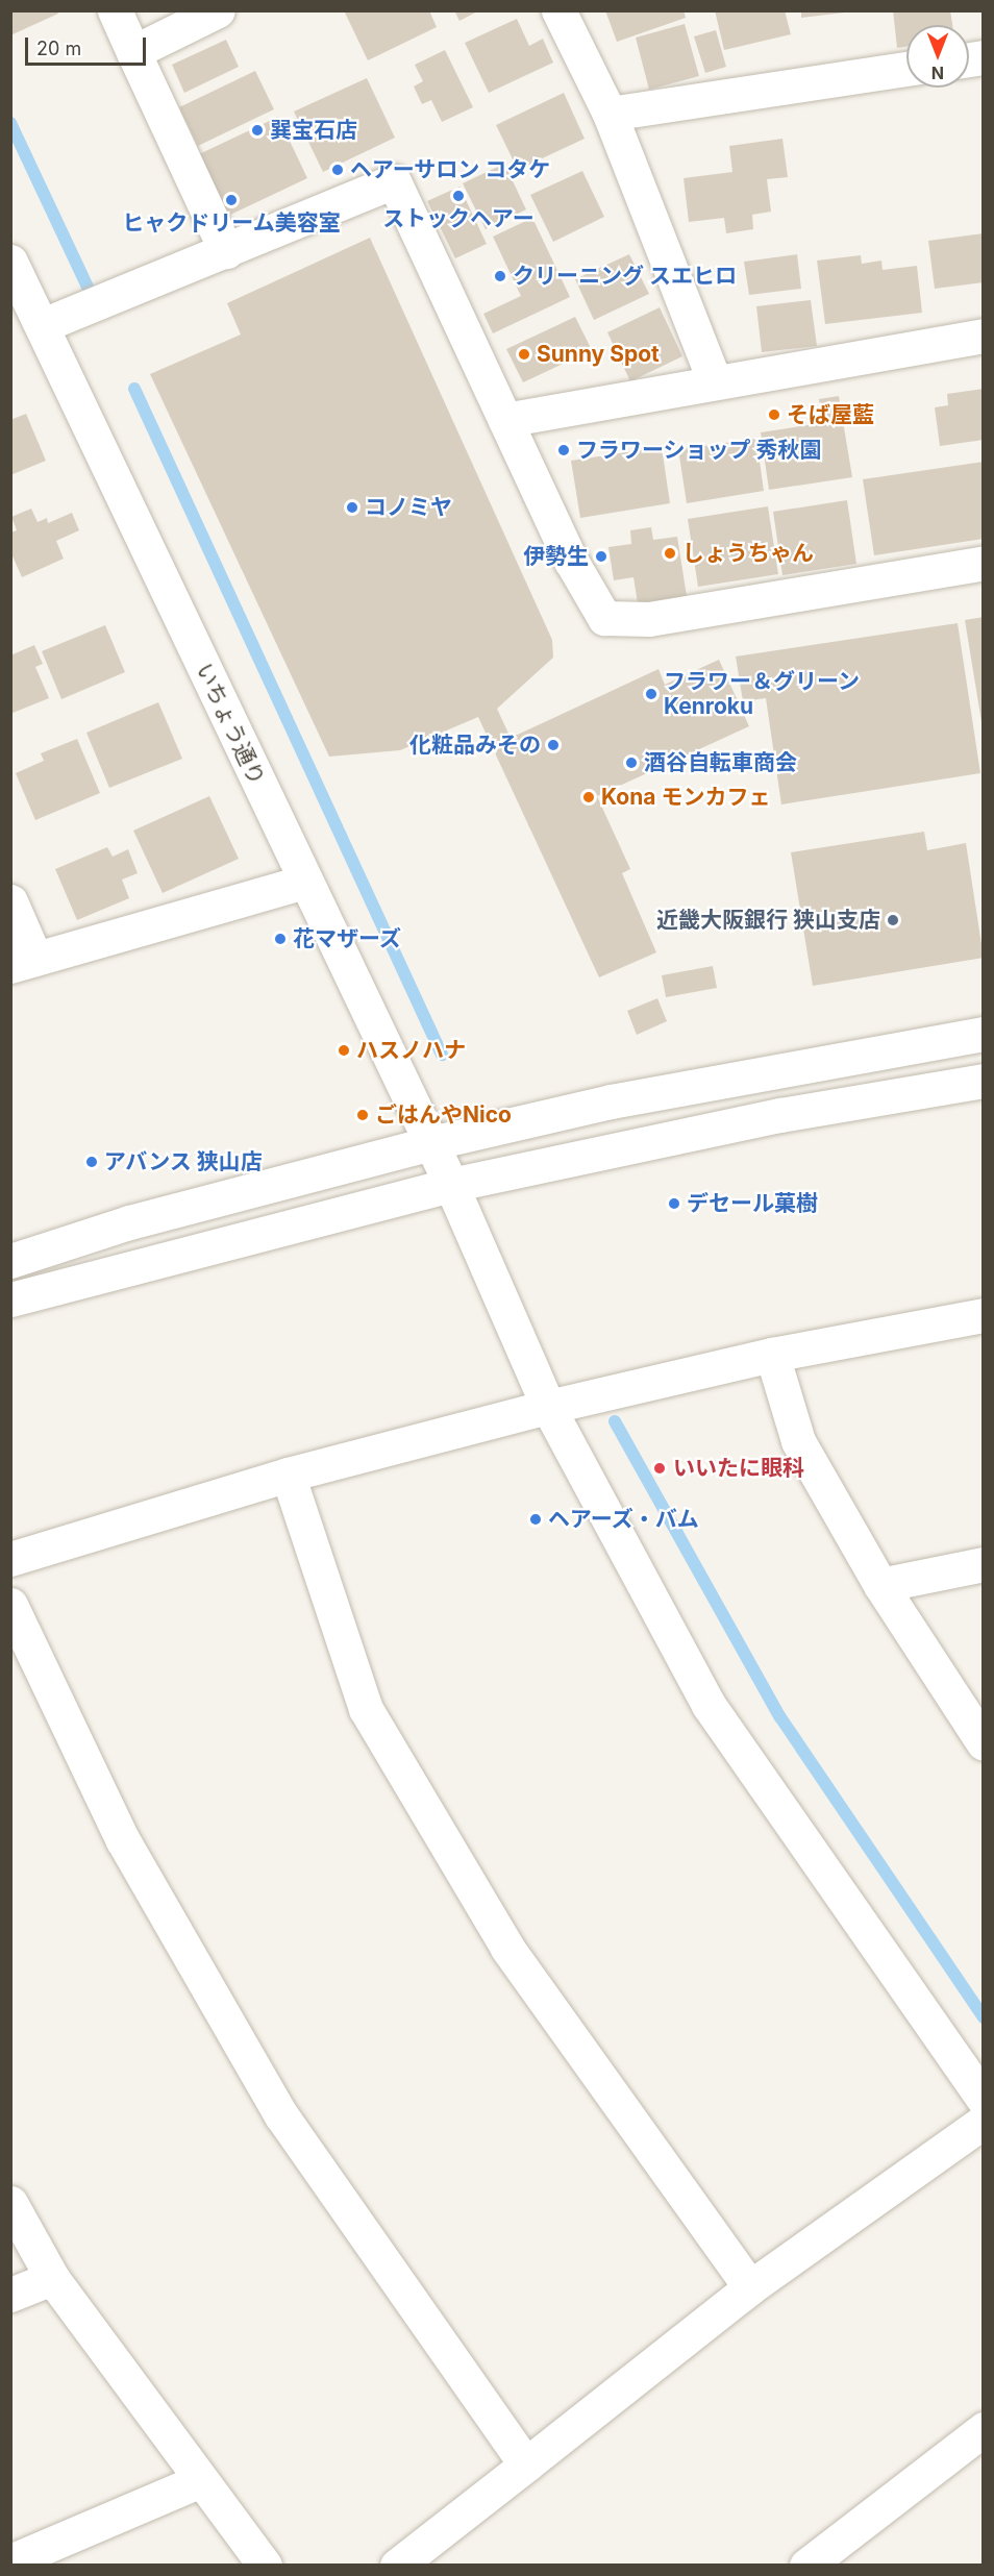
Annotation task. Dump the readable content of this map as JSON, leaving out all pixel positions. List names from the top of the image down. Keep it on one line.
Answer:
{"streets":{"street":["いちょう通り"]},"places":["巽宝石店","ヘアーサロン コタケ","ストックヘアー","ヒャクドリーム美容室","クリーニング スエヒロ","Sunny Spot","そば屋藍","フラワーショップ 秀秋園","コノミヤ","しょうちゃん","伊勢生","フラワー＆グリーン Kenroku","化粧品みその","酒谷自転車商会","Kona モンカフェ","近畿大阪銀行 狭山支店","花マザーズ","ハスノハナ","ごはんやNico","アバンス 狭山店","デセール菓樹","いいたに眼科","ヘアーズ・バム"],"scale_bar":"20 m","north":"bottom"}
